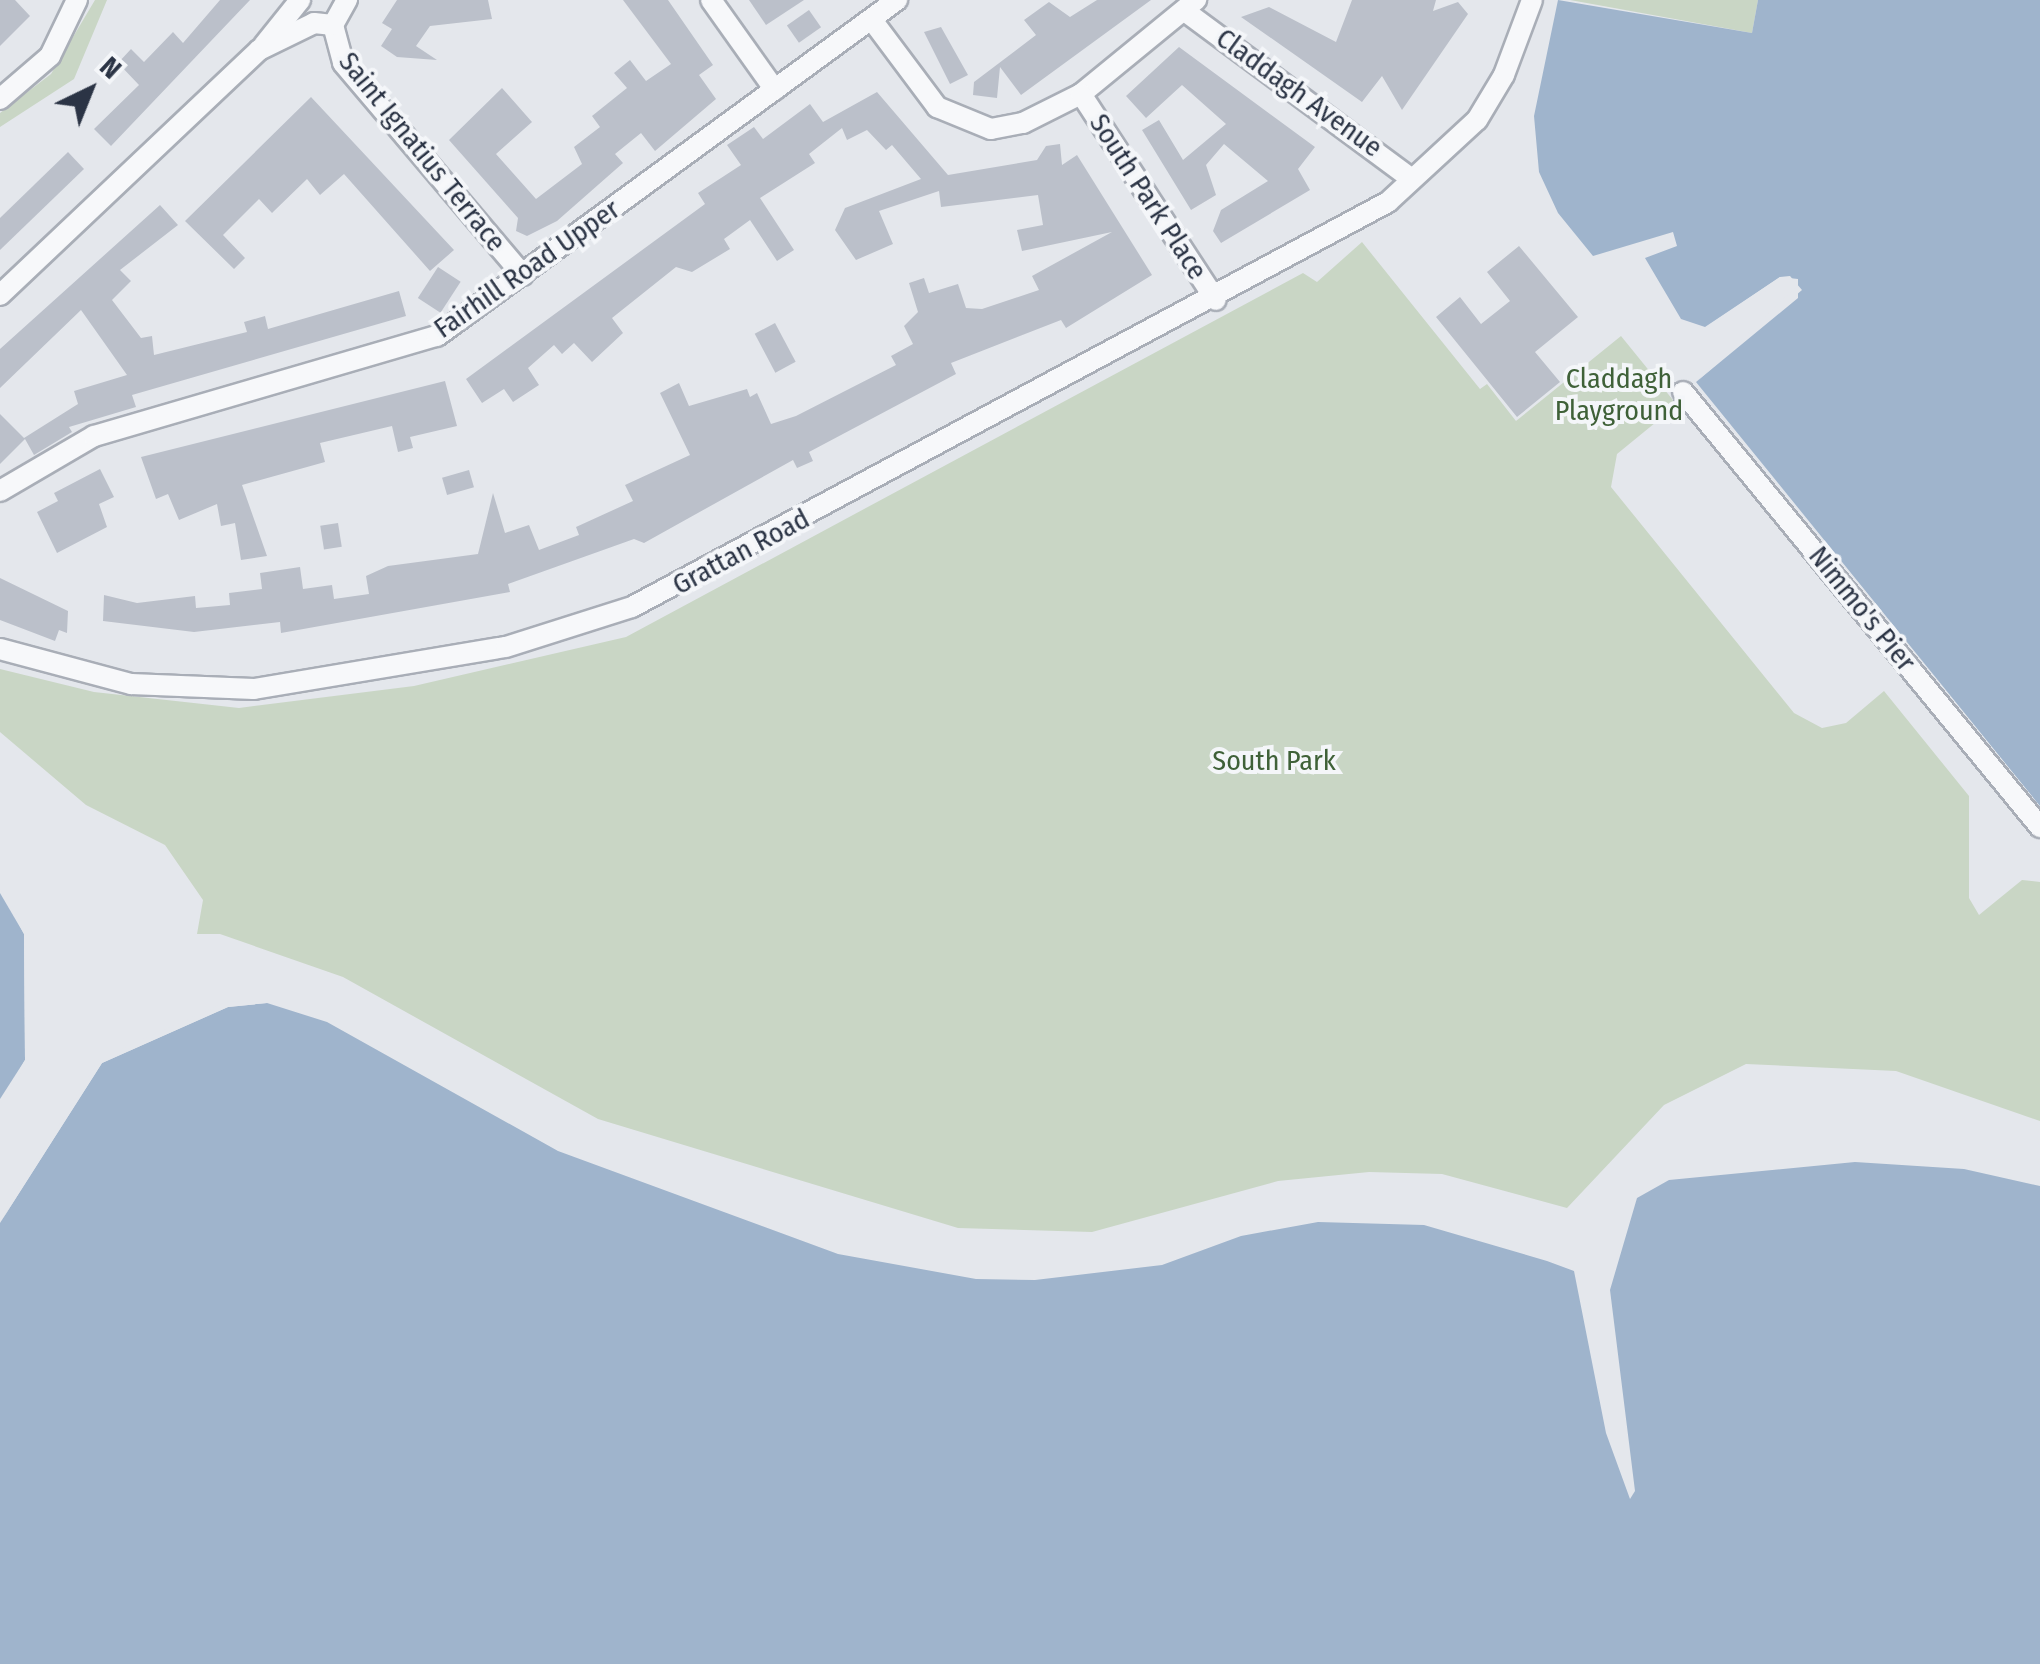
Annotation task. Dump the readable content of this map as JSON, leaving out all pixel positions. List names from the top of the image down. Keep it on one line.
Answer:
{"streets":{"street":["Claddagh Avenue","Saint Ignatius Terrace","South Park Place","Fairhill Road Upper","Grattan Road","Nimmo's Pier"]},"crossings":[["Claddagh Avenue","Grattan Road"],["Saint Ignatius Terrace","Fairhill Road Upper"],["South Park Place","Grattan Road"]],"parks":["Claddagh Playground","South Park"],"north":"top right"}
